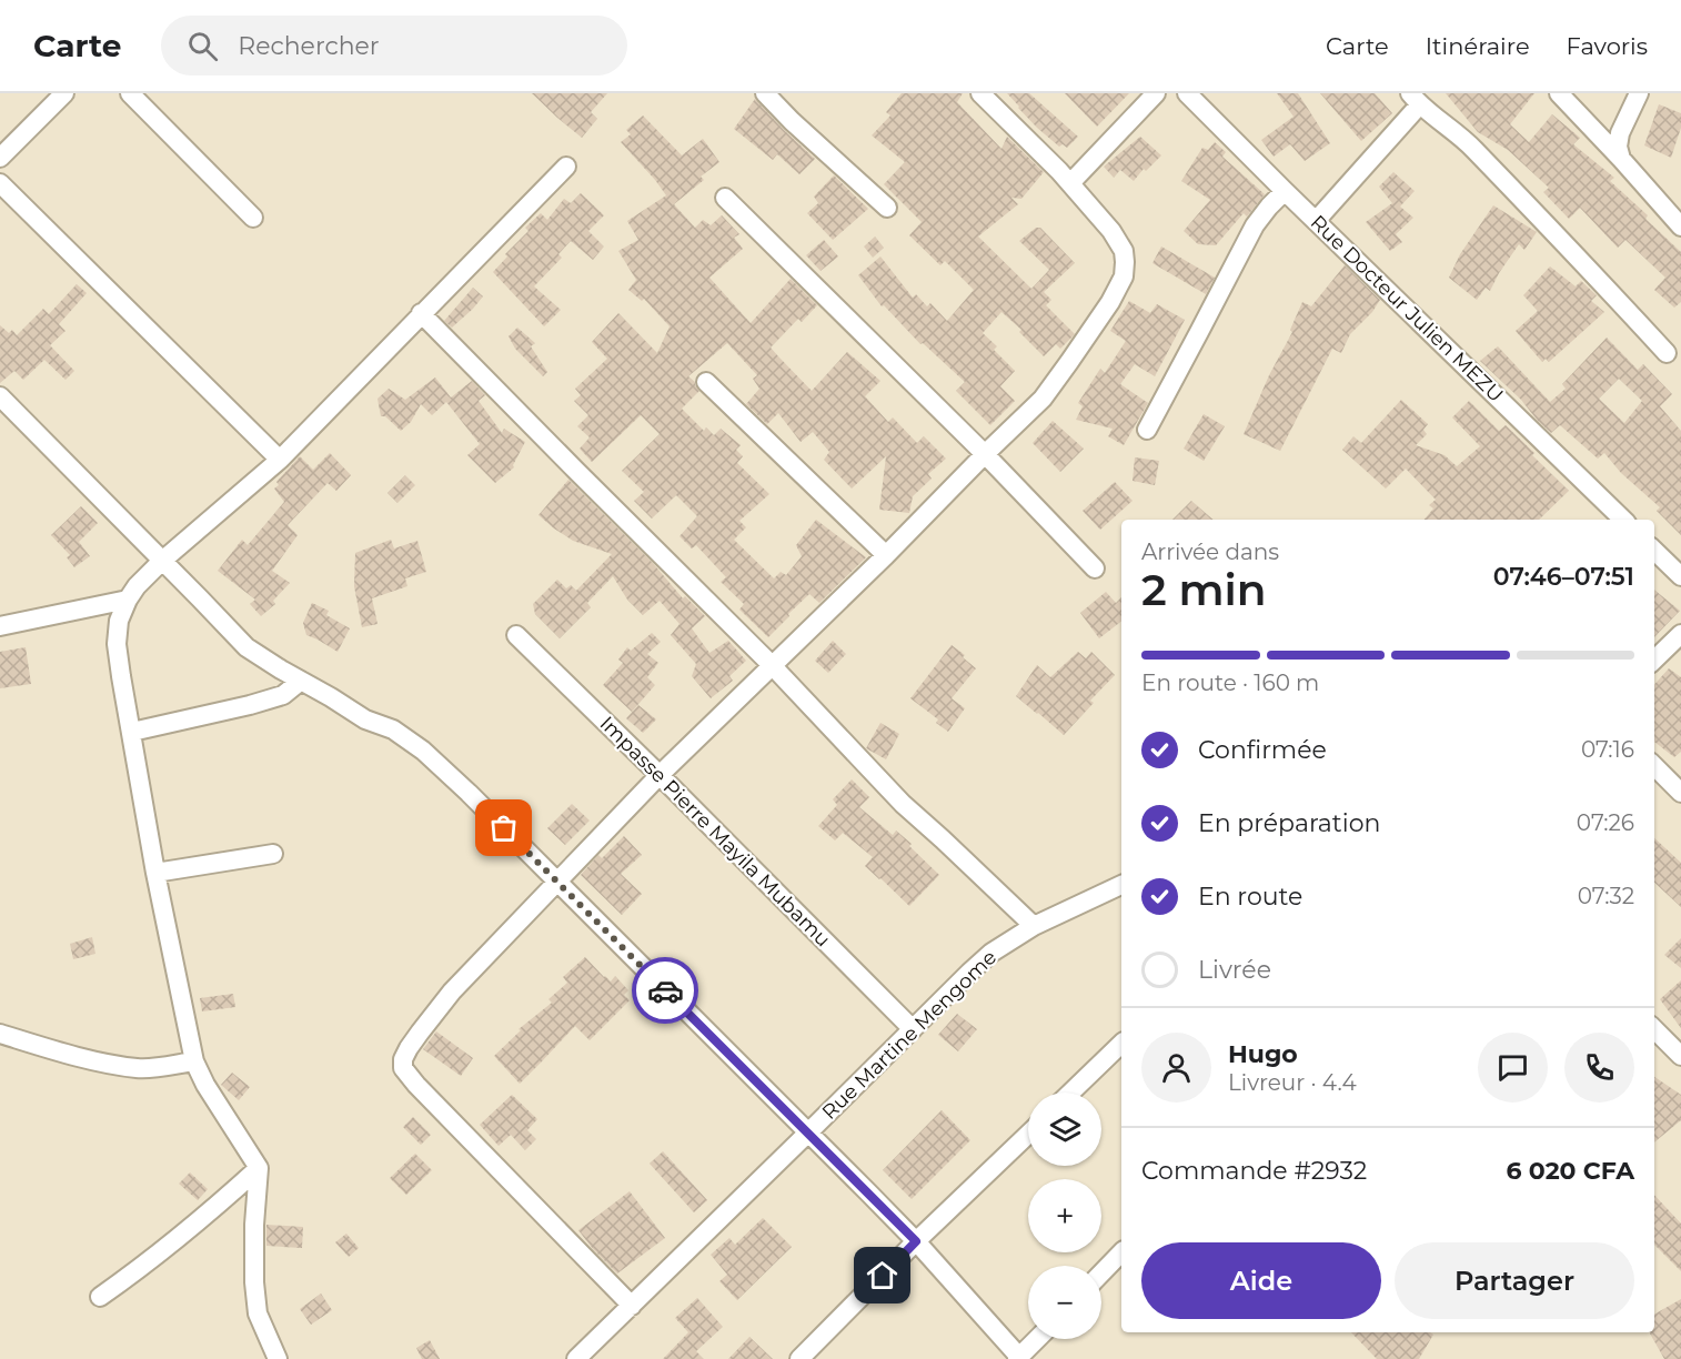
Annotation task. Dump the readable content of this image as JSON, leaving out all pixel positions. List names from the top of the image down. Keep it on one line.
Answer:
{"streets":{"street":["Rue Docteur Julien MEZU","Impasse Pierre Mayila Mubamu","Rue Martine Mengome"]},"crossings":[["Impasse Pierre Mayila Mubamu","Rue Martine Mengome"]],"page":{"header":"Carte","search":"Rechercher","nav":["Carte","Itinéraire","Favoris"],"heading":["2 min","Arrivée dans","07:46–07:51"],"panel":["Hugo","Livreur · 4.4","Commande #2932","6 020 CFA"],"bar":"En route · 160 m","list":[["Confirmée","07:16"],["En préparation","07:26"],["En route","07:32"],"Livrée"],"map_buttons":["+","−"],"buttons":["Aide","Partager"]}}
